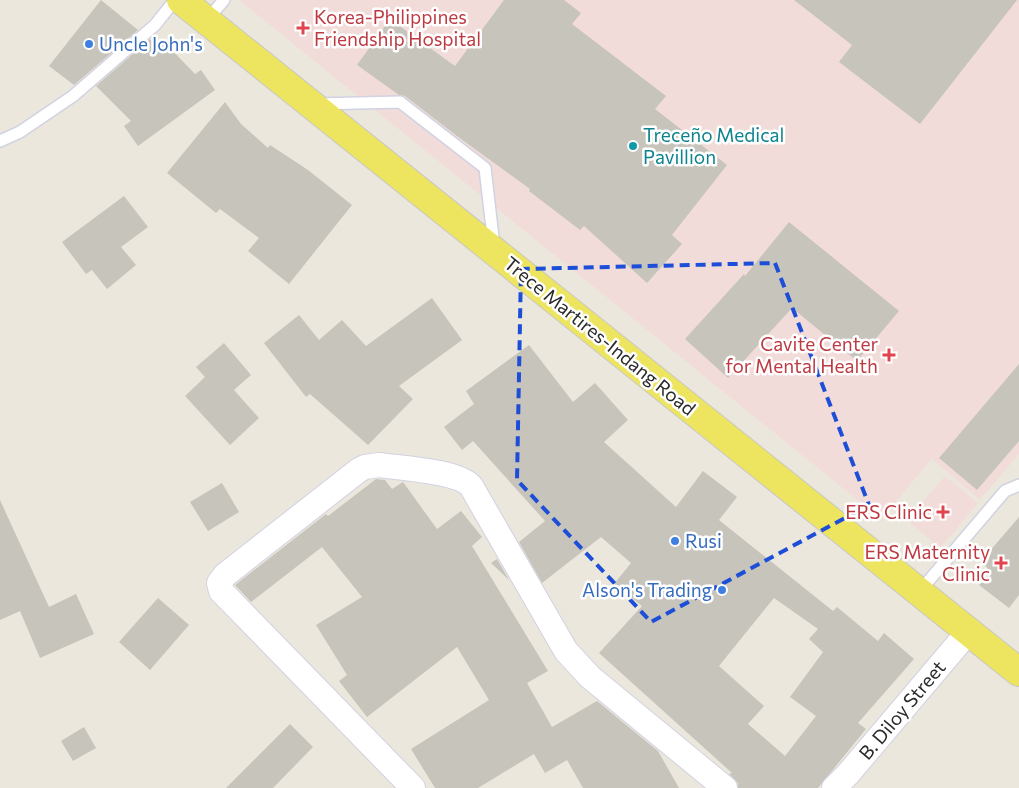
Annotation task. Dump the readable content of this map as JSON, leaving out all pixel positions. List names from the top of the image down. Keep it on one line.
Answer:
{"streets":{"main road":["Trece Martires-Indang Road"],"street":["B. Diloy Street"]},"crossings":[["Trece Martires-Indang Road","B. Diloy Street"]],"places":{"health":["Korea-Philippines Friendship Hospital","Cavite Center for Mental Health","ERS Clinic","ERS Maternity Clinic"],"other":["Uncle John's","Treceño Medical Pavillion","Rusi","Alson's Trading"]}}
